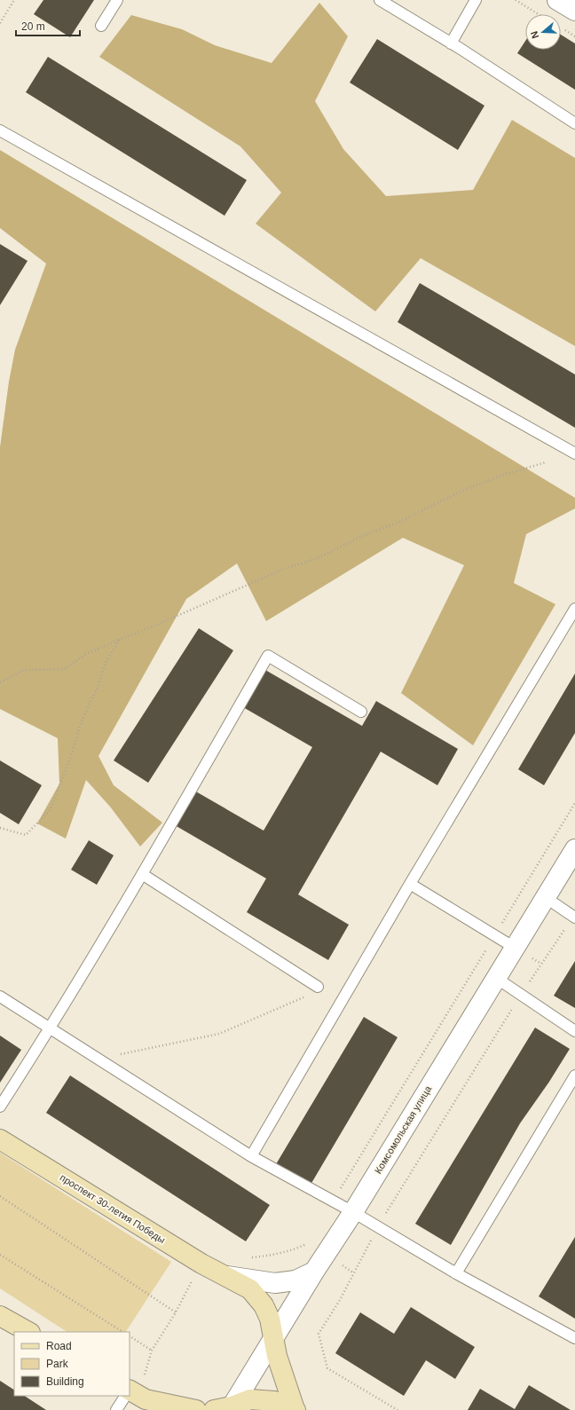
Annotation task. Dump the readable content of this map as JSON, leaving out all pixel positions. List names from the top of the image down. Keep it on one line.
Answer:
{"streets":{"main road":["проспект 30-летия Победы"],"street":["Комсомольская улица"]},"crossings":[["Комсомольская улица","проспект 30-летия Победы"]],"legend":["Road","Park","Building"],"scale_bar":"20 m","north":"left"}
